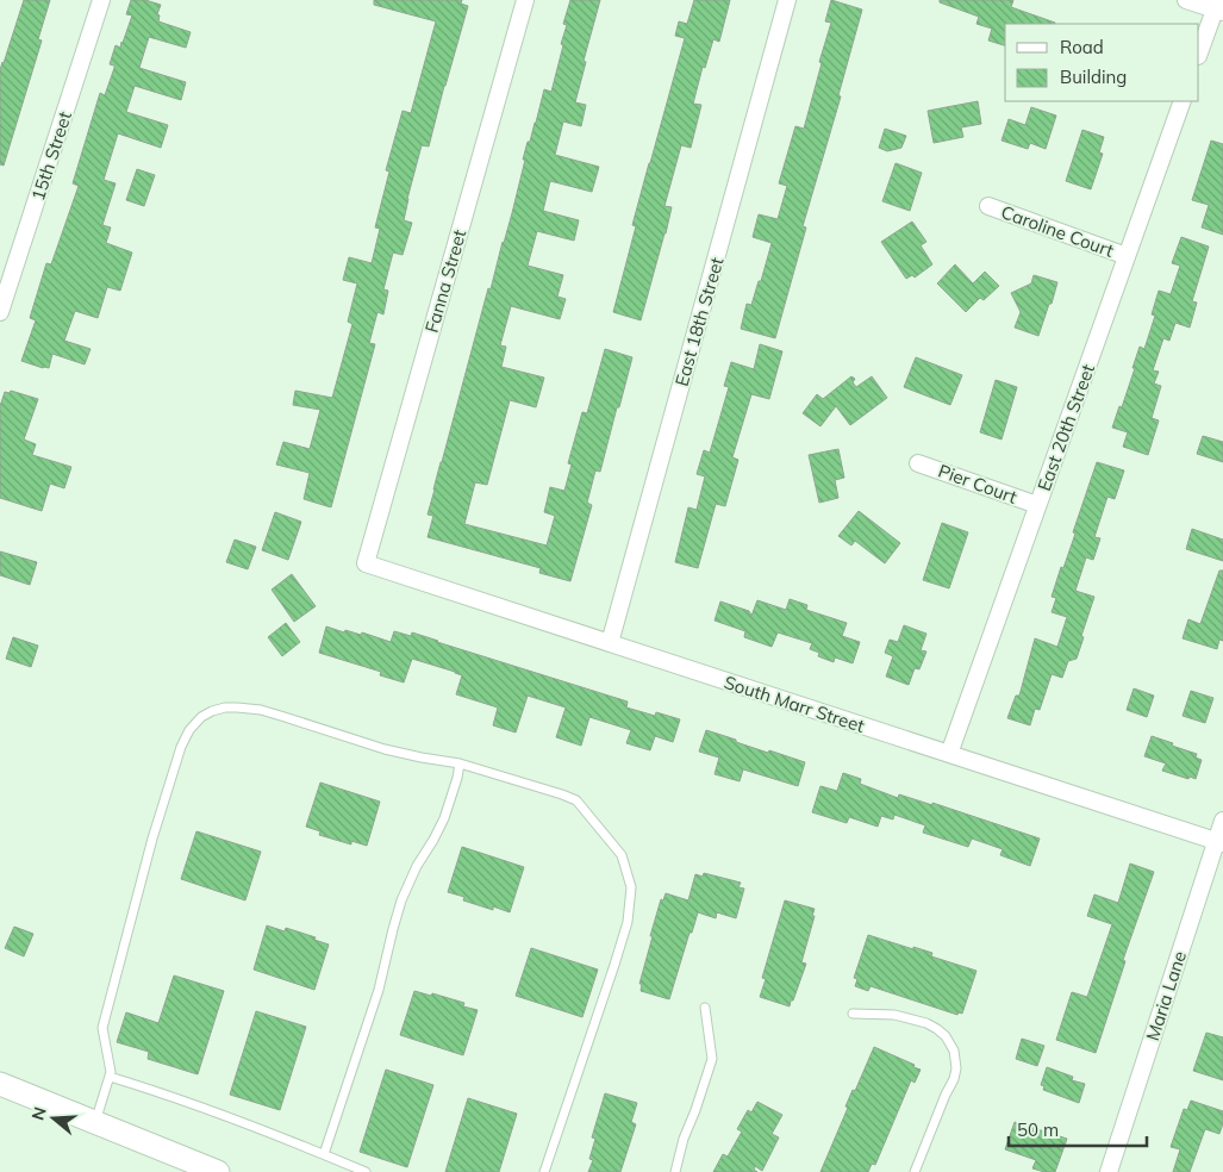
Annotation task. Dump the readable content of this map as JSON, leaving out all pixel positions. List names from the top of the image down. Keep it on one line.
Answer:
{"streets":{"street":["15th Street","Caroline Court","Fanna Street","East 18th Street","East 20th Street","Pier Court","South Marr Street","Maria Lane"]},"crossings":[["Caroline Court","East 20th Street"],["Fanna Street","South Marr Street"],["East 18th Street","South Marr Street"],["East 20th Street","Pier Court"],["East 20th Street","South Marr Street"],["South Marr Street","Maria Lane"]],"legend":["Road","Building"],"scale_bar":"50 m","north":"left"}
